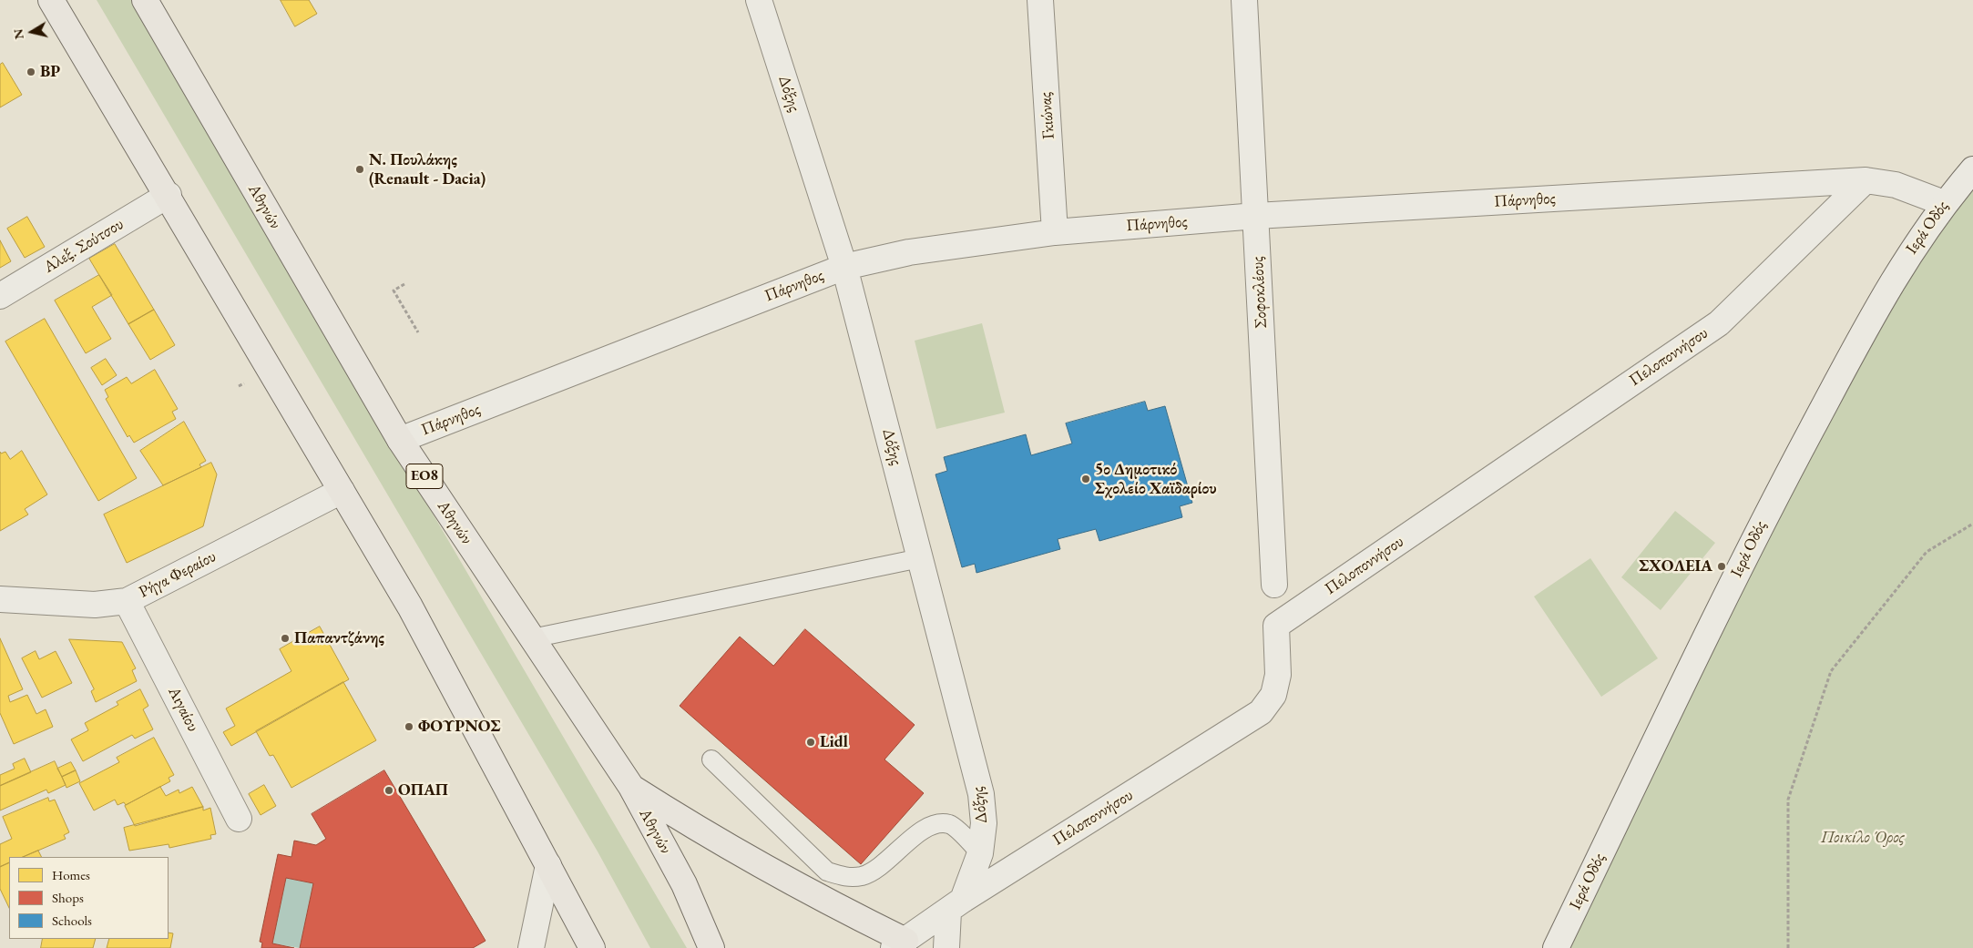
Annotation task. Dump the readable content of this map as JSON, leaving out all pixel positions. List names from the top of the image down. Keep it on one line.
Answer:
{"streets":{"highway":["Αθηνών","ΕΟ8"],"street":["Δόξης","Γκιώνας","Πάρνηθος","Ιερά Οδός","Αλεξ. Σούτσου","Σοφοκλέους","Πελοποννήσου","Ρήγα Φεραίου","Αιγαίου"]},"crossings":[["Δόξης","Πάρνηθος"],["Δόξης","Πελοποννήσου"],["Γκιώνας","Πάρνηθος"],["Πάρνηθος","Αθηνών"],["Πάρνηθος","Ιερά Οδός"],["Πάρνηθος","Σοφοκλέους"],["Πάρνηθος","Πελοποννήσου"],["Ρήγα Φεραίου","Αιγαίου"]],"parks":["Ποικίλο Όρος"],"places":["BP","Ν. Πουλάκης (Renault - Dacia)","5ο Δημοτικό Σχολείο Χαϊδαρίου","ΣΧΟΛΕΙΑ","Παπαντζάνης","ΦΟΥΡΝΟΣ","Lidl","ΟΠΑΠ"],"legend":["Homes","Shops","Schools"],"north":"left"}
